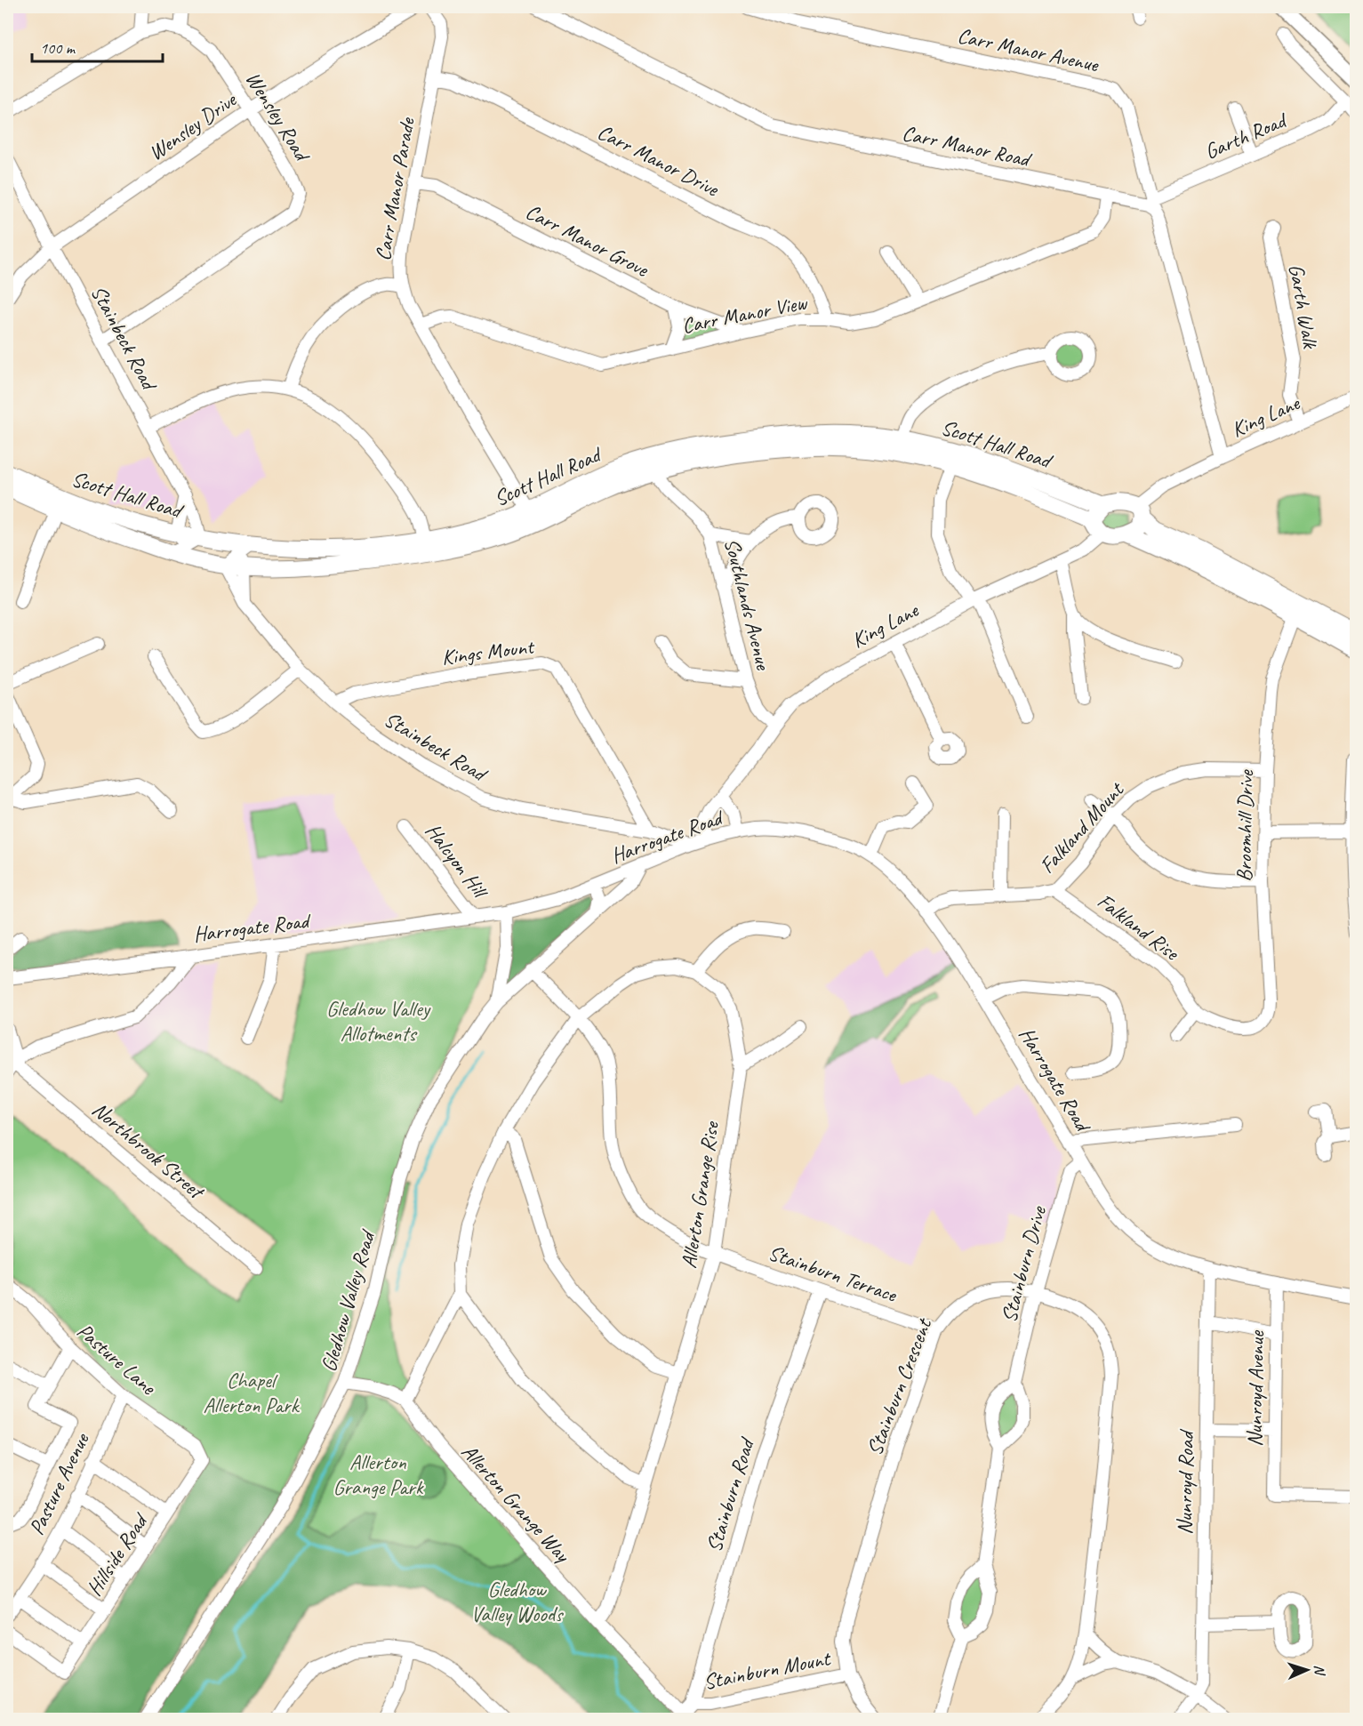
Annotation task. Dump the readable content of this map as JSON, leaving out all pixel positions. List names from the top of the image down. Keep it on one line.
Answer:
{"streets":{"highway":["Scott Hall Road"],"street":["Carr Manor Avenue","Wensley Road","Wensley Drive","Garth Road","Carr Manor Road","Carr Manor Drive","Carr Manor Parade","Carr Manor Grove","Garth Walk","Carr Manor View","Stainbeck Road","King Lane","Southlands Avenue","Kings Mount","Broomhill Drive","Falkland Mount","Harrogate Road","Halcyon Hill","Falkland Rise","Northbrook Street","Allerton Grange Rise","Stainburn Drive","Stainburn Terrace","Gledhow Valley Road","Pasture Lane","Stainburn Crescent","Nunroyd Avenue","Nunroyd Road","Pasture Avenue","Stainburn Road","Allerton Grange Way","Hillside Road","Stainburn Mount"]},"crossings":[["Carr Manor Avenue","Garth Road"],["Carr Manor Avenue","Carr Manor Road"],["Wensley Road","Wensley Drive"],["Wensley Road","Stainbeck Road"],["Wensley Drive","Stainbeck Road"],["Garth Road","Carr Manor Road"],["Carr Manor Road","Carr Manor View"],["Carr Manor Drive","Carr Manor Parade"],["Carr Manor Drive","Carr Manor View"],["Carr Manor Parade","Carr Manor Grove"],["Carr Manor Parade","Carr Manor View"],["Carr Manor Parade","Scott Hall Road"],["Carr Manor Grove","Carr Manor View"],["Garth Walk","King Lane"],["Stainbeck Road","Scott Hall Road"],["Stainbeck Road","Kings Mount"],["Stainbeck Road","Harrogate Road"],["King Lane","Scott Hall Road"],["King Lane","Southlands Avenue"],["King Lane","Harrogate Road"],["Scott Hall Road","Southlands Avenue"],["Broomhill Drive","Falkland Mount"],["Broomhill Drive","Falkland Rise"],["Falkland Mount","Harrogate Road"],["Falkland Mount","Falkland Rise"],["Harrogate Road","Halcyon Hill"],["Harrogate Road","Stainburn Drive"],["Harrogate Road","Gledhow Valley Road"],["Harrogate Road","Nunroyd Avenue"],["Harrogate Road","Nunroyd Road"],["Allerton Grange Rise","Stainburn Terrace"],["Allerton Grange Rise","Allerton Grange Way"],["Stainburn Drive","Stainburn Crescent"],["Stainburn Terrace","Gledhow Valley Road"],["Stainburn Terrace","Stainburn Crescent"],["Stainburn Terrace","Stainburn Road"],["Gledhow Valley Road","Allerton Grange Way"],["Pasture Lane","Pasture Avenue"],["Pasture Lane","Hillside Road"],["Stainburn Crescent","Stainburn Mount"],["Stainburn Road","Allerton Grange Way"],["Stainburn Road","Stainburn Mount"],["Allerton Grange Way","Stainburn Mount"]],"parks":["Gledhow Valley Allotments","Chapel Allerton Park","Allerton Grange Park","Gledhow Valley Woods"],"scale_bar":"100 m","north":"right"}
